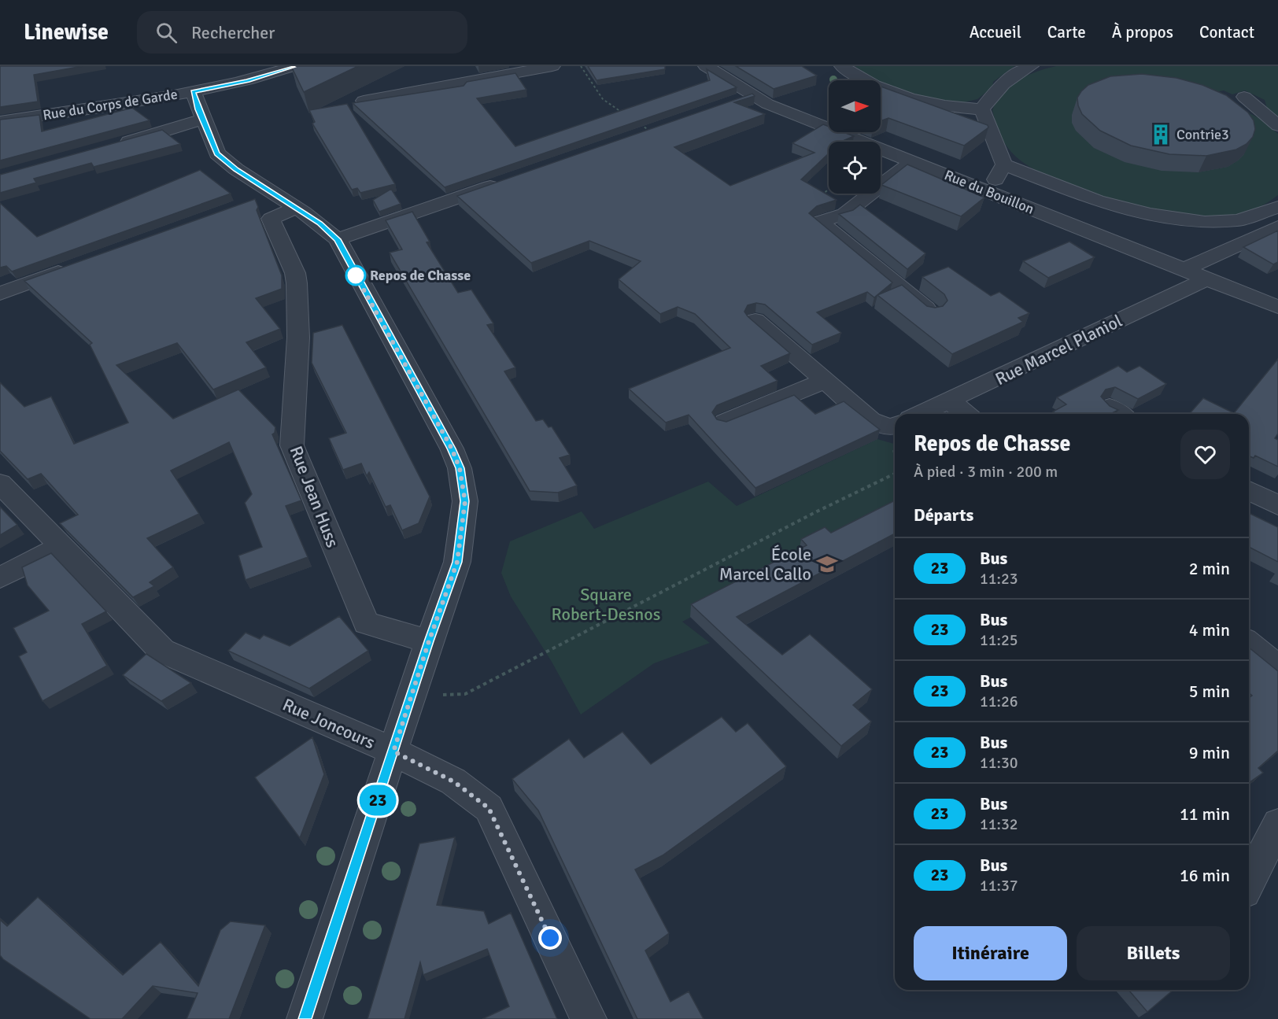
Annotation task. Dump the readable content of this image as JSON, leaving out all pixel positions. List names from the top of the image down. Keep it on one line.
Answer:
{"streets":{"street":["Rue du Corps de Garde","Rue du Bouillon","Rue Marcel Planiol","Rue Jean Huss","Rue Joncours"]},"crossings":[["Rue du Bouillon","Rue Marcel Planiol"]],"parks":["Square Robert-Desnos"],"places":{"building":["Contrie3"],"other":["Repos de Chasse"],"school or university":["École Marcel Callo"]},"lines":["bus line 23"],"north":"right","page":{"header":"Linewise","search":"Rechercher","nav":["Accueil","Carte","À propos","Contact"],"on_map":"23","heading":[["Repos de Chasse","À pied · 3 min · 200 m"],"Départs"],"list":[{"mark":"23","name":"Bus","note":"11:23","value":"2 min"},{"mark":"23","name":"Bus","note":"11:25","value":"4 min"},{"mark":"23","name":"Bus","note":"11:26","value":"5 min"},{"mark":"23","name":"Bus","note":"11:30","value":"9 min"},{"mark":"23","name":"Bus","note":"11:32","value":"11 min"},{"mark":"23","name":"Bus","note":"11:37","value":"16 min"}],"buttons":["Itinéraire","Billets"]}}
